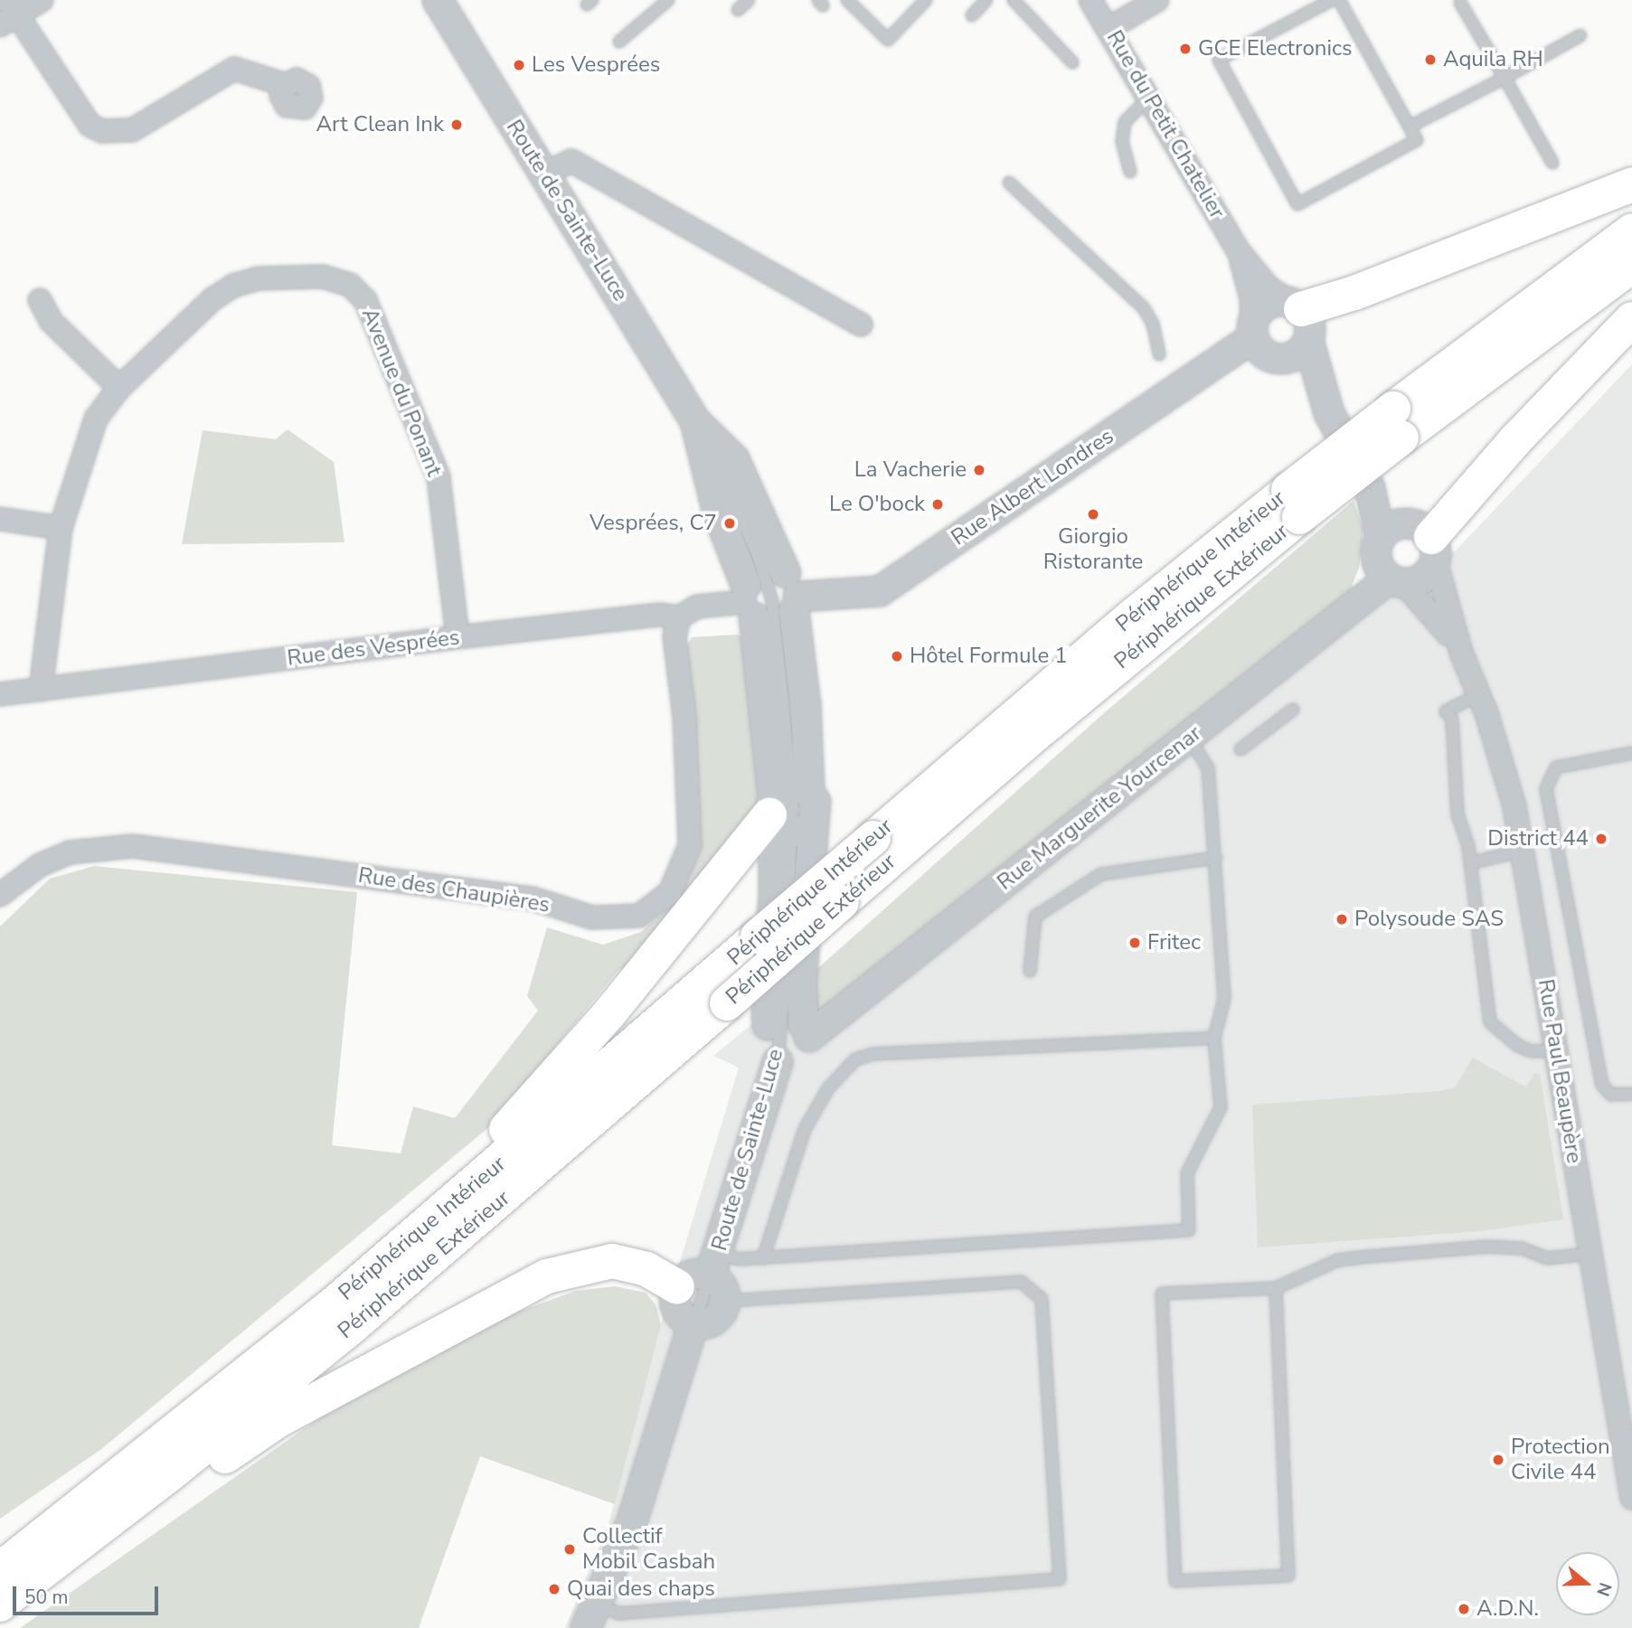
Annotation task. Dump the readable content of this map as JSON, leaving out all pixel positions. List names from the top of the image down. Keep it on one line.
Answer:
{"streets":{"highway":["Périphérique Intérieur","Périphérique Extérieur"],"street":["Rue du Petit Chatelier","Route de Sainte-Luce","Avenue du Ponant","Rue Albert Londres","Rue des Vesprées","Rue Marguerite Yourcenar","Rue des Chaupières","Rue Paul Beaupère"]},"crossings":[["Rue du Petit Chatelier","Rue Albert Londres"],["Route de Sainte-Luce","Rue Albert Londres"],["Route de Sainte-Luce","Rue des Vesprées"],["Route de Sainte-Luce","Rue Marguerite Yourcenar"],["Avenue du Ponant","Rue des Vesprées"],["Rue Albert Londres","Rue des Vesprées"],["Périphérique Intérieur","Périphérique Extérieur"],["Rue des Vesprées","Rue des Chaupières"],["Rue Marguerite Yourcenar","Rue Paul Beaupère"]],"places":["GCE Electronics","Aquila RH","Les Vesprées","Art Clean Ink","La Vacherie","Le O'bock","Giorgio Ristorante","Vesprées, C7","Hôtel Formule 1","District 44","Polysoude SAS","Fritec","Protection Civile 44","Collectif Mobil Casbah","Quai des chaps","A.D.N."],"scale_bar":"50 m","north":"right"}
